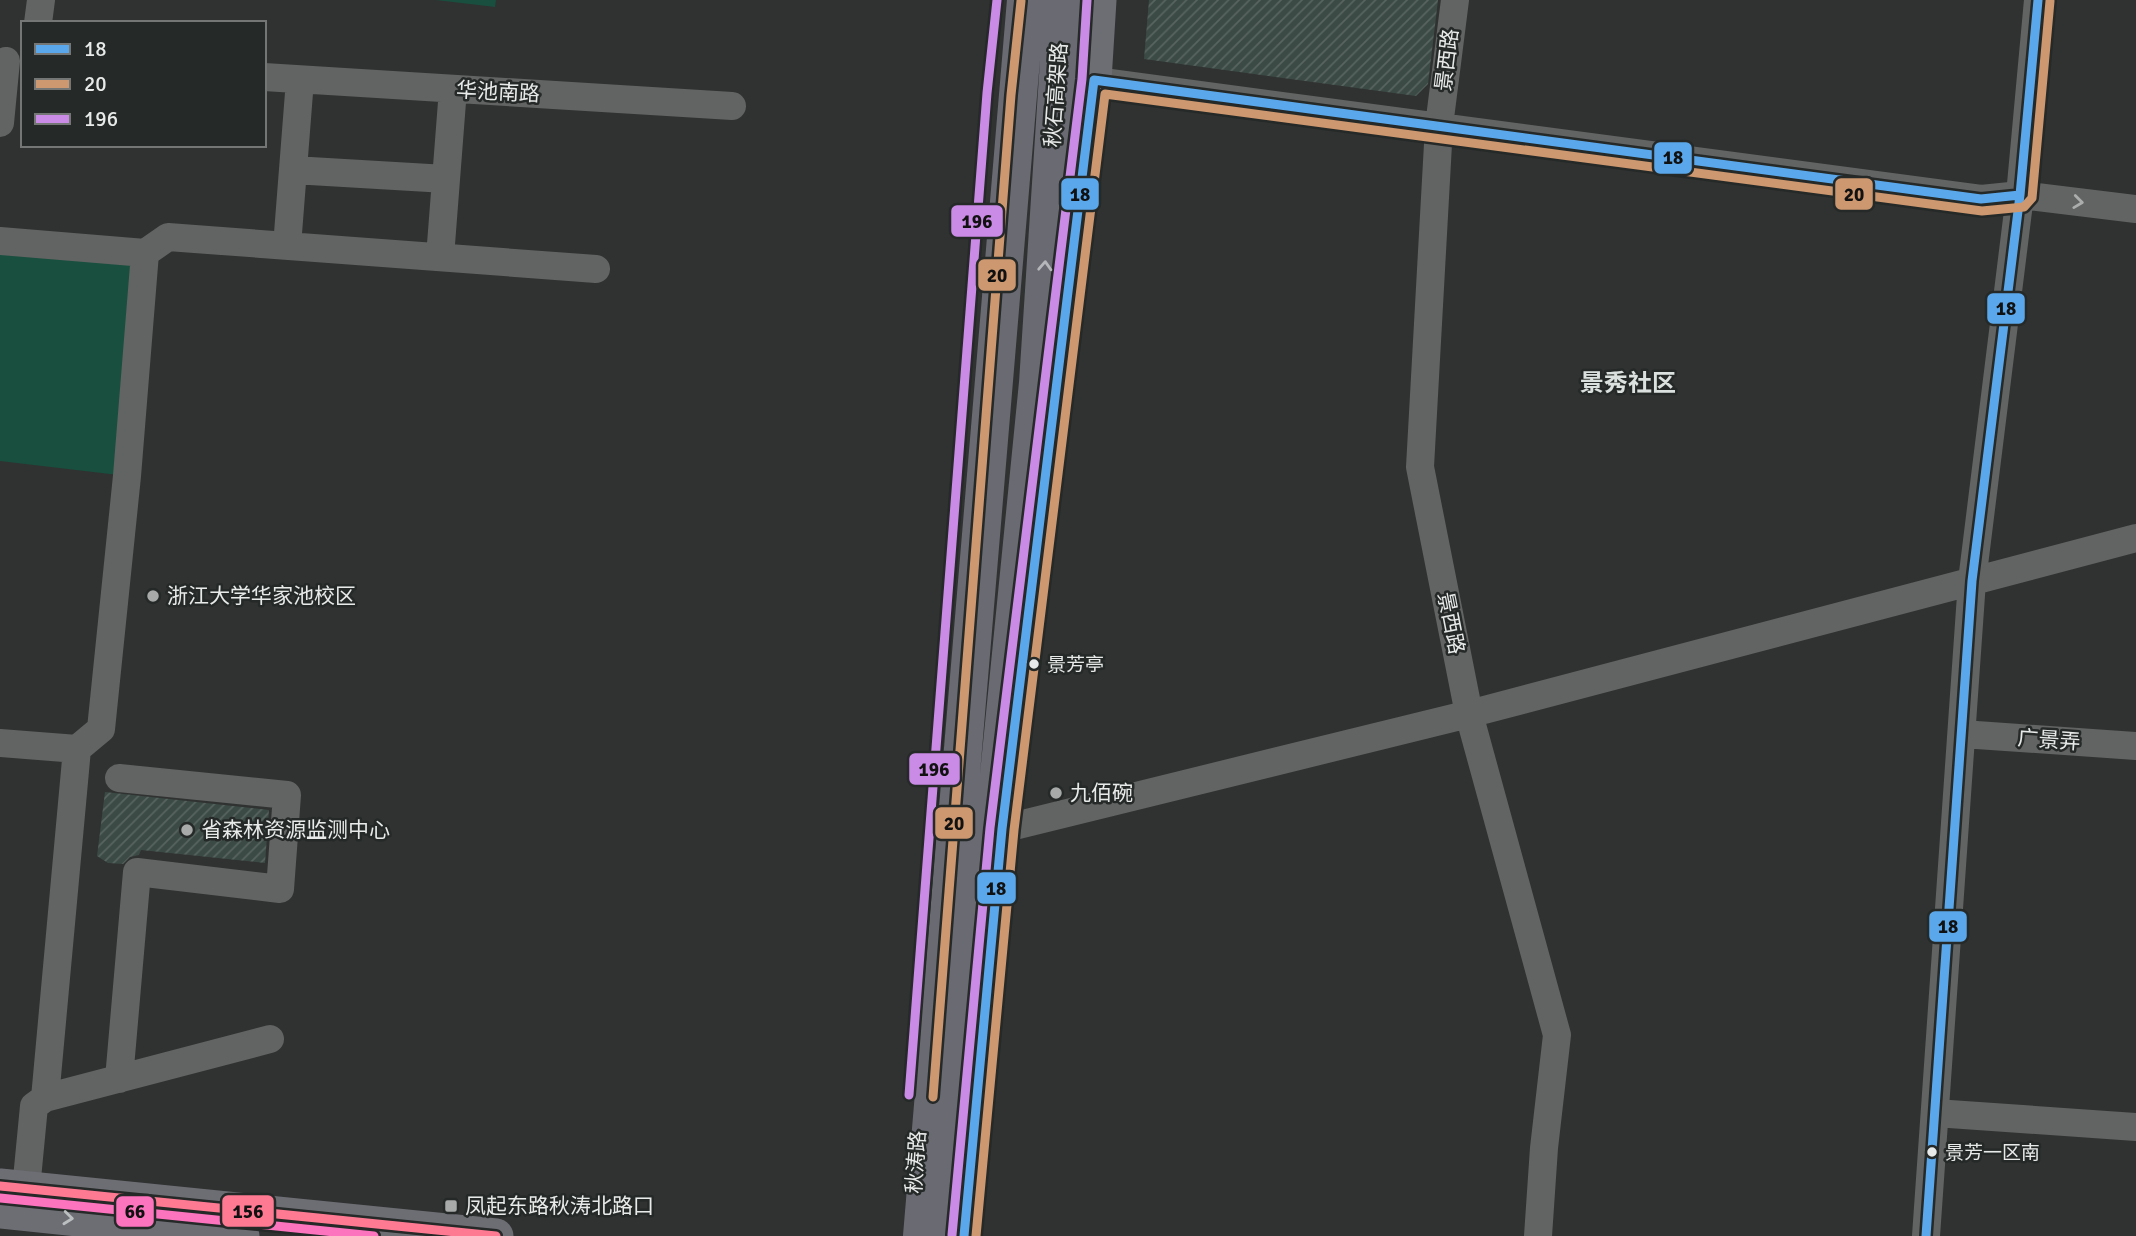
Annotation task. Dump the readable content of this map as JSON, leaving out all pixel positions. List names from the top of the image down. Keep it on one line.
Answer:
{"streets":{"highway":["秋石高架路"],"main road":["秋涛路"],"street":["景西路","华池南路","广景弄"]},"districts":["景秀社区"],"places":{"other":["浙江大学华家池校区","景芳亭","九佰碗","省森林资源监测中心","景芳一区南"],"transit":["凤起东路秋涛北路口"]},"lines":["transit line 18","transit line 196","transit line 20","transit line 156","transit line 66"],"legend":["18","20","196"]}
